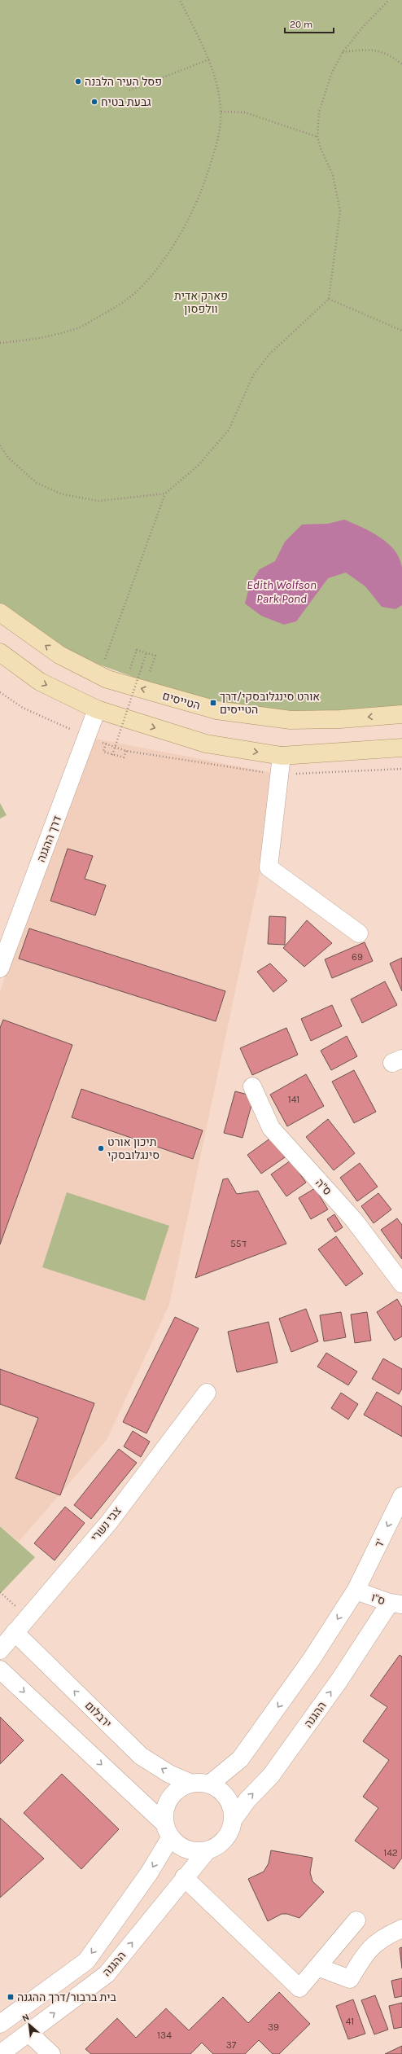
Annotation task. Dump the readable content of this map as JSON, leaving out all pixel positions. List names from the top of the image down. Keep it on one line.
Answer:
{"streets":{"main road":["הטייסים"],"street":["דרך ההגנה","ס\"ה","צבי נשרי","ד'","ס\"ו","ירבלום","ההגנה"]},"crossings":[["צבי נשרי","ירבלום"],["ד'","ס\"ו"],["ס\"ו","ההגנה"],["ירבלום","ההגנה"]],"one_way":["ד'"],"water":["Edith Wolfson Park Pond"],"parks":["פארק אדית וולפסון"],"places":{"other":["פסל העיר הלבנה","גבעת בטיח","תיכון אורט סינגלובסקי"],"transit":["אורט סינגלובסקי/דרך הטייסים","בית ברבור/דרך ההגנה"]},"house_numbers":["69","141","55ד","142","41","39","134","37"],"scale_bar":"20 m","north":"top left"}
